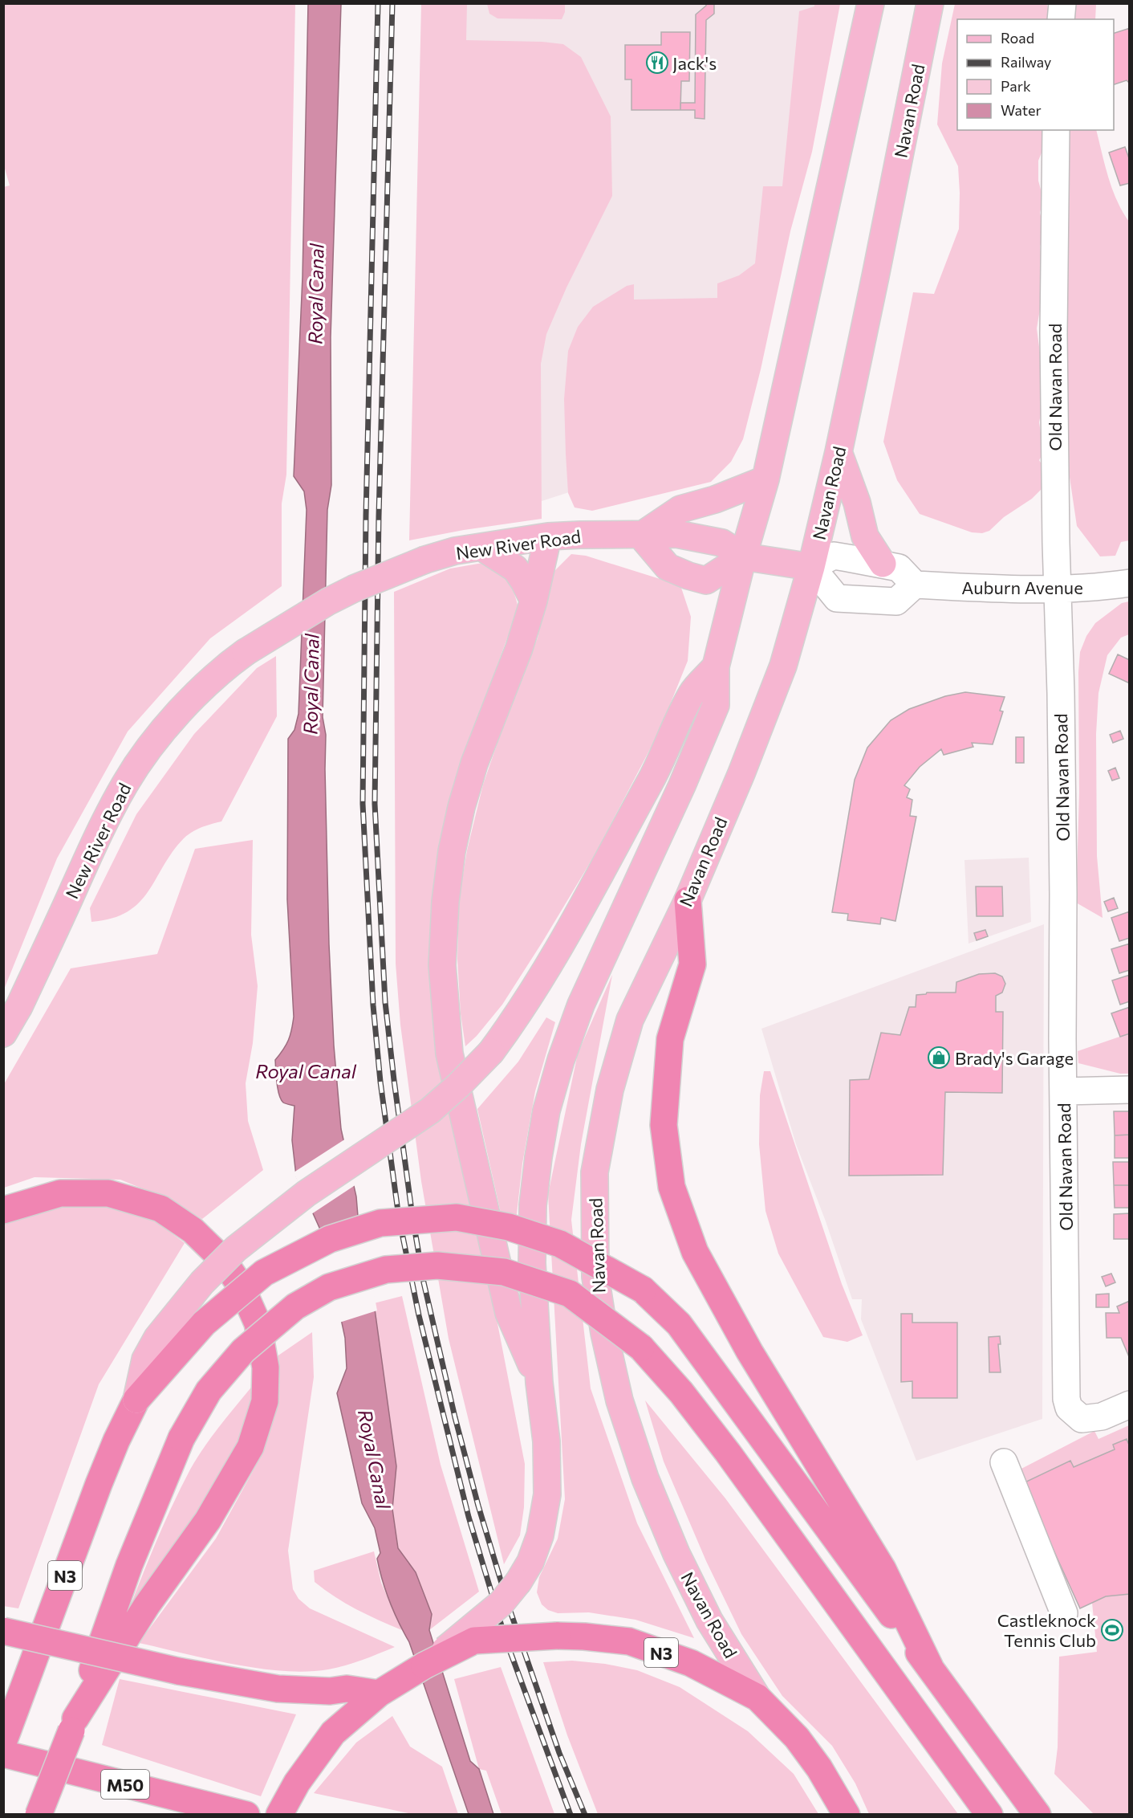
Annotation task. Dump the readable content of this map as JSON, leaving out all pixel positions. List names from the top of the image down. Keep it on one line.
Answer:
{"streets":{"highway":["N3","M50"],"main road":["Navan Road","New River Road"],"street":["Old Navan Road","Auburn Avenue"]},"crossings":[["Navan Road","N3"],["Old Navan Road","Auburn Avenue"]],"water":["Royal Canal"],"places":{"restaurant":["Jack's"],"shop":["Brady's Garage"],"sports":["Castleknock Tennis Club"]},"legend":["Road","Railway","Park","Water"]}
